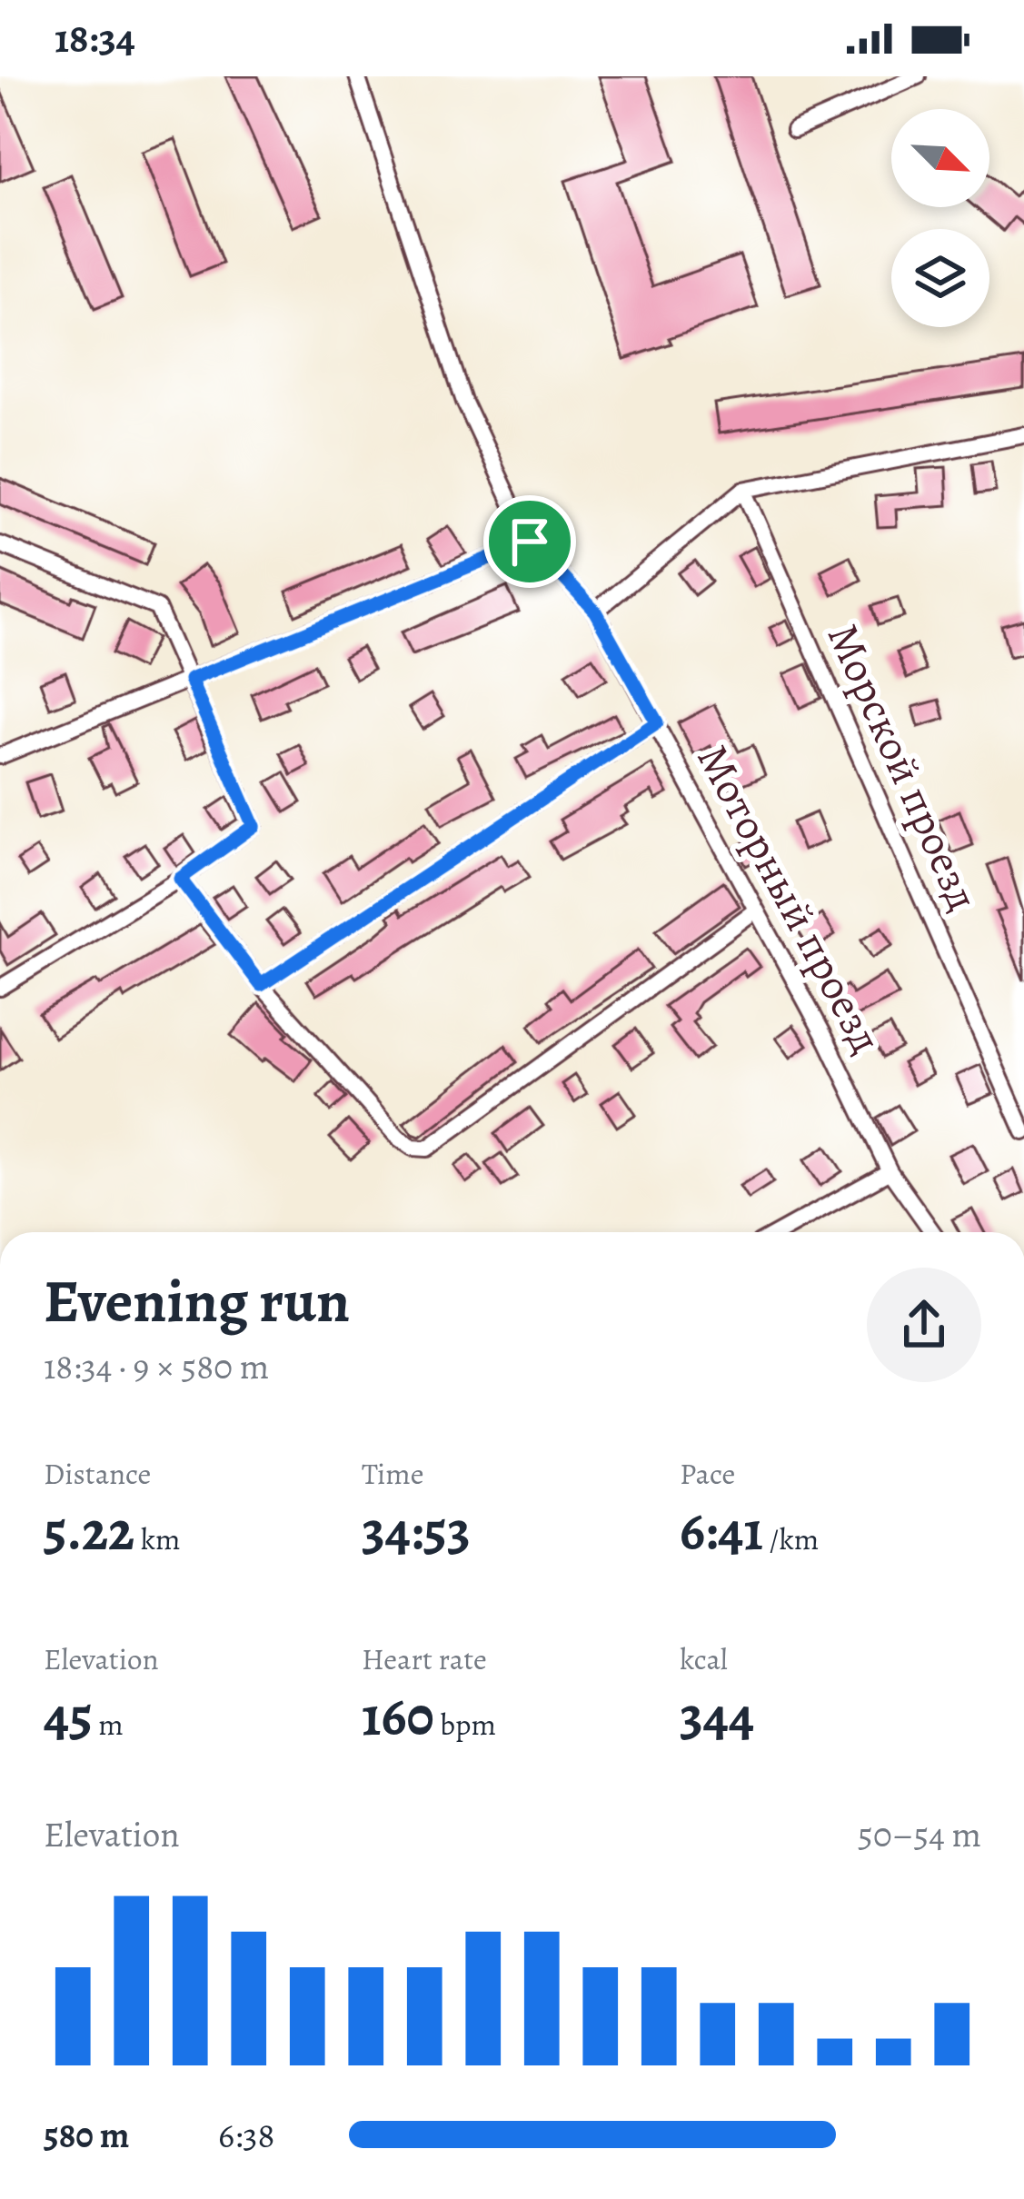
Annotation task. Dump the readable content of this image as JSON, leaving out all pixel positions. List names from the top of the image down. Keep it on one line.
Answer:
{"streets":{"street":["Морской проезд","Моторный проезд"]},"north":"bottom right","page":{"status":"18:34","heading":["Evening run","18:34 · 9 × 580 m"],"stats":[["Distance","5.22 km"],["Time","34:53"],["Pace","6:41 /km"],["Elevation","45 m"],["Heart rate","160 bpm"],["kcal","344"]],"chart":["Elevation","50–54 m"],"list":[{"name":"580 m","note":"6:38"}]}}
